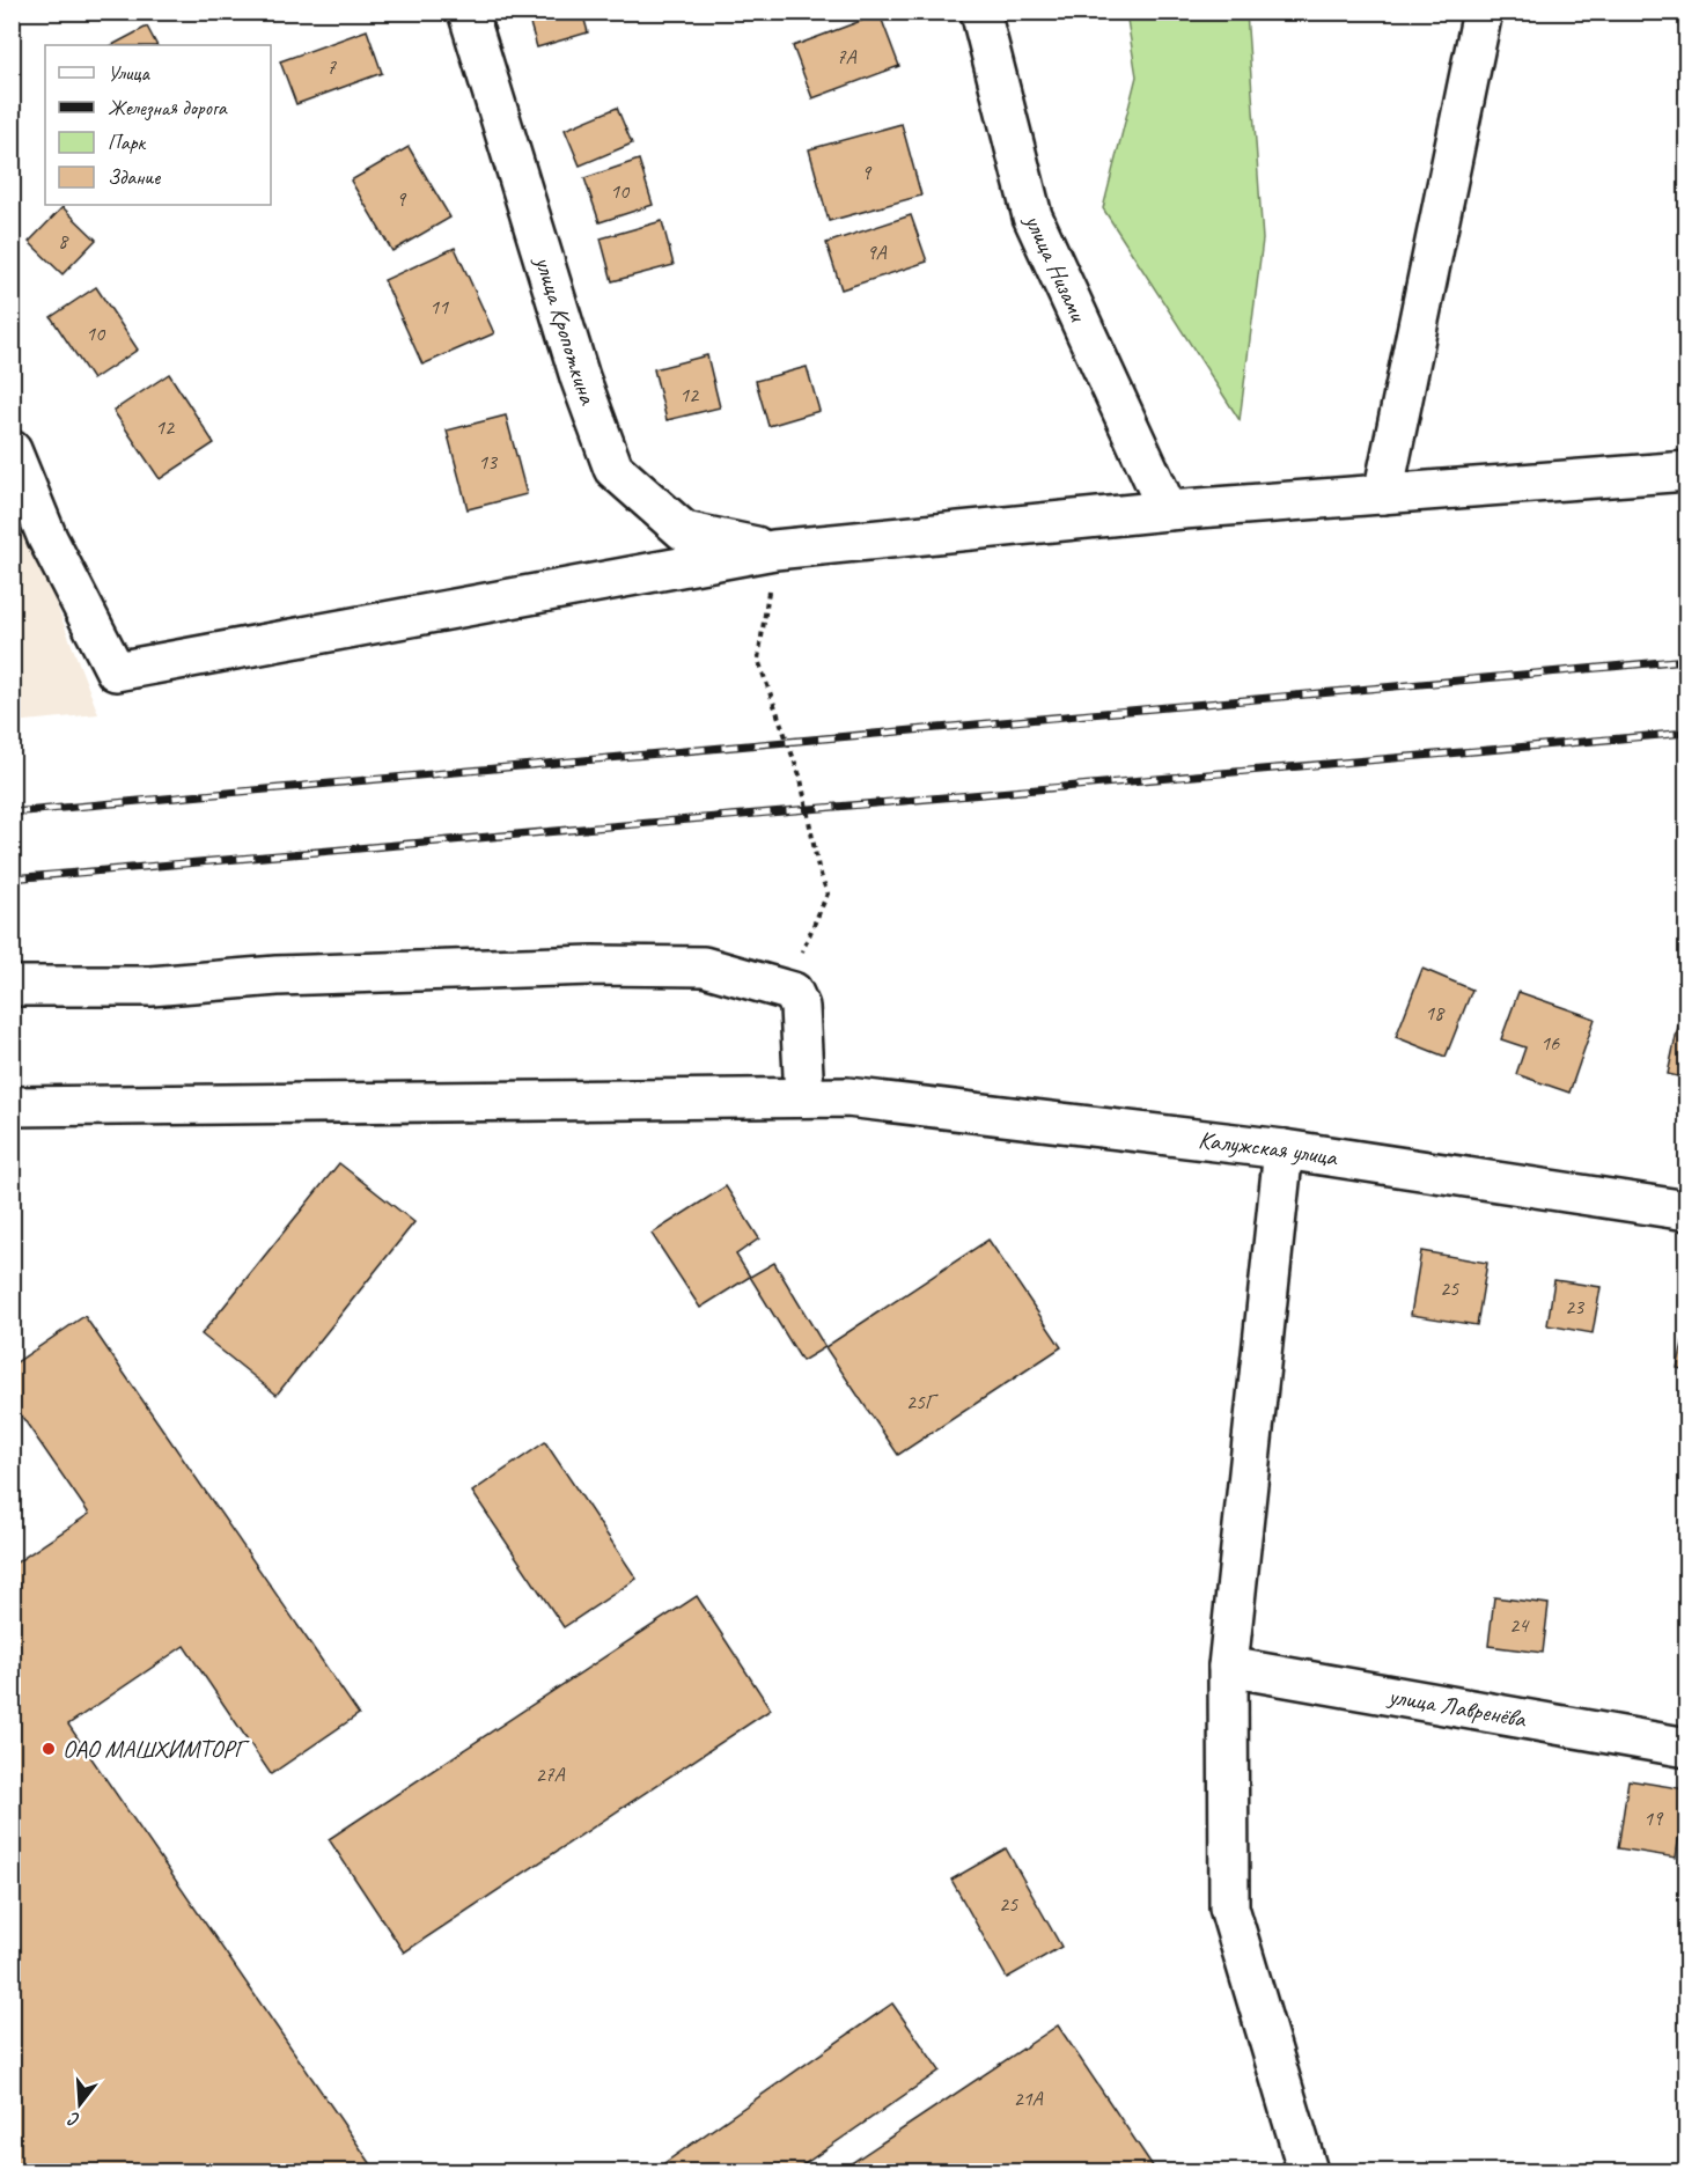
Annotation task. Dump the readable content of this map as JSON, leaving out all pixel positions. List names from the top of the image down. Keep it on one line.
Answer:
{"streets":{"street":["улица Низами","улица Кропоткина","Калужская улица","улица Лавренёва"]},"places":["ОАО МАШХИМТОРГ"],"house_numbers":["7А","7","9","10","9","8","9А","11","10","12","12","13","18","16","25","23","25Г","24","27А","19","25","21А"],"legend":["Улица","Железная дорога","Парк","Здание"],"north":"bottom"}
